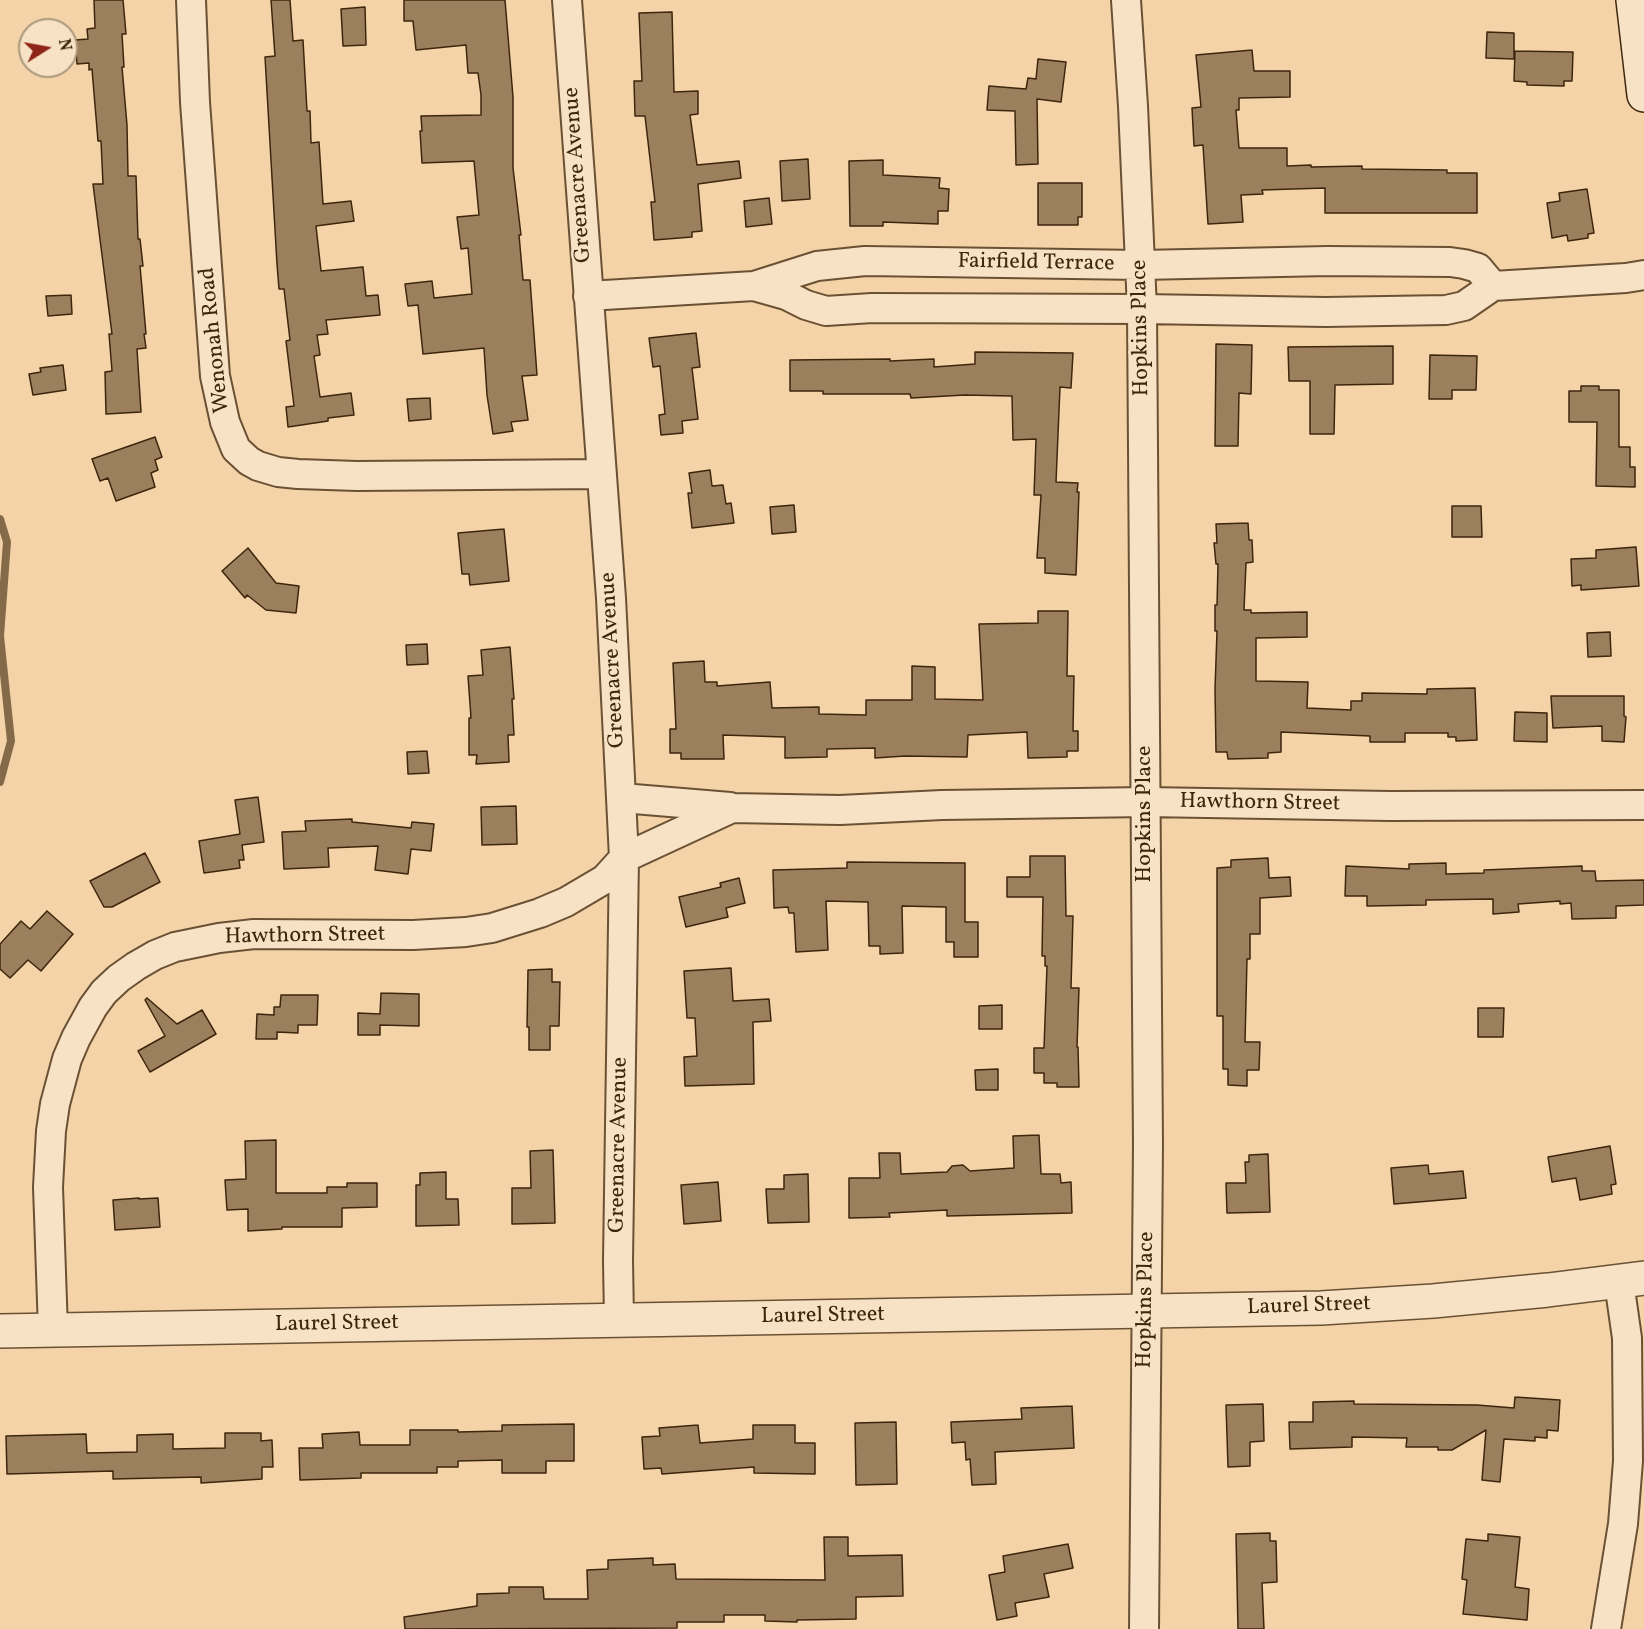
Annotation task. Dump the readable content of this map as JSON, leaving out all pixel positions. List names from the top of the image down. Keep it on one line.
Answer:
{"streets":{"street":["Greenacre Avenue","Fairfield Terrace","Hopkins Place","Wenonah Road","Hawthorn Street","Laurel Street"]},"crossings":[["Greenacre Avenue","Fairfield Terrace"],["Greenacre Avenue","Wenonah Road"],["Greenacre Avenue","Hawthorn Street"],["Greenacre Avenue","Laurel Street"],["Fairfield Terrace","Hopkins Place"],["Hopkins Place","Hawthorn Street"],["Hopkins Place","Laurel Street"],["Hawthorn Street","Laurel Street"]],"north":"right"}
